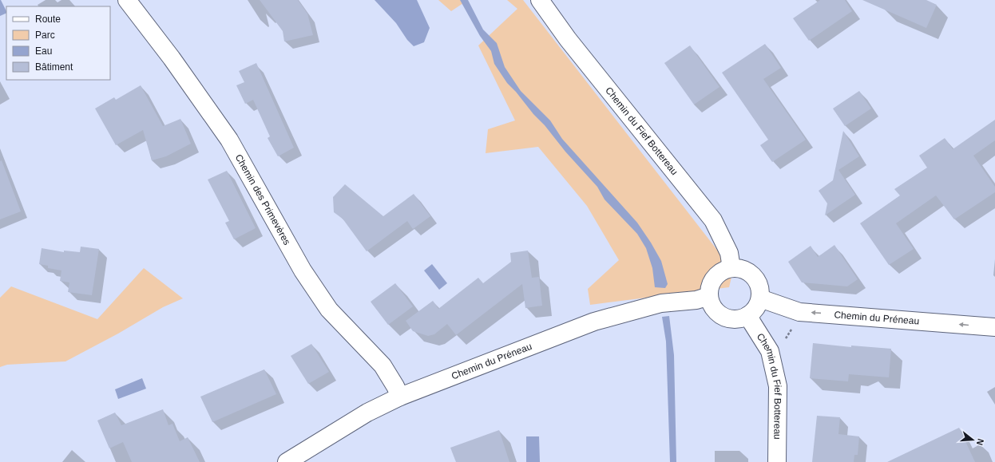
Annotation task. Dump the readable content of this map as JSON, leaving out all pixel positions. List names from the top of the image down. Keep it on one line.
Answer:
{"streets":{"street":["Chemin du Fief Bottereau","Chemin des Primevères","Chemin du Préneau"]},"crossings":[["Chemin du Fief Bottereau","Chemin du Préneau"],["Chemin des Primevères","Chemin du Préneau"]],"legend":["Route","Parc","Eau","Bâtiment"],"north":"right"}
